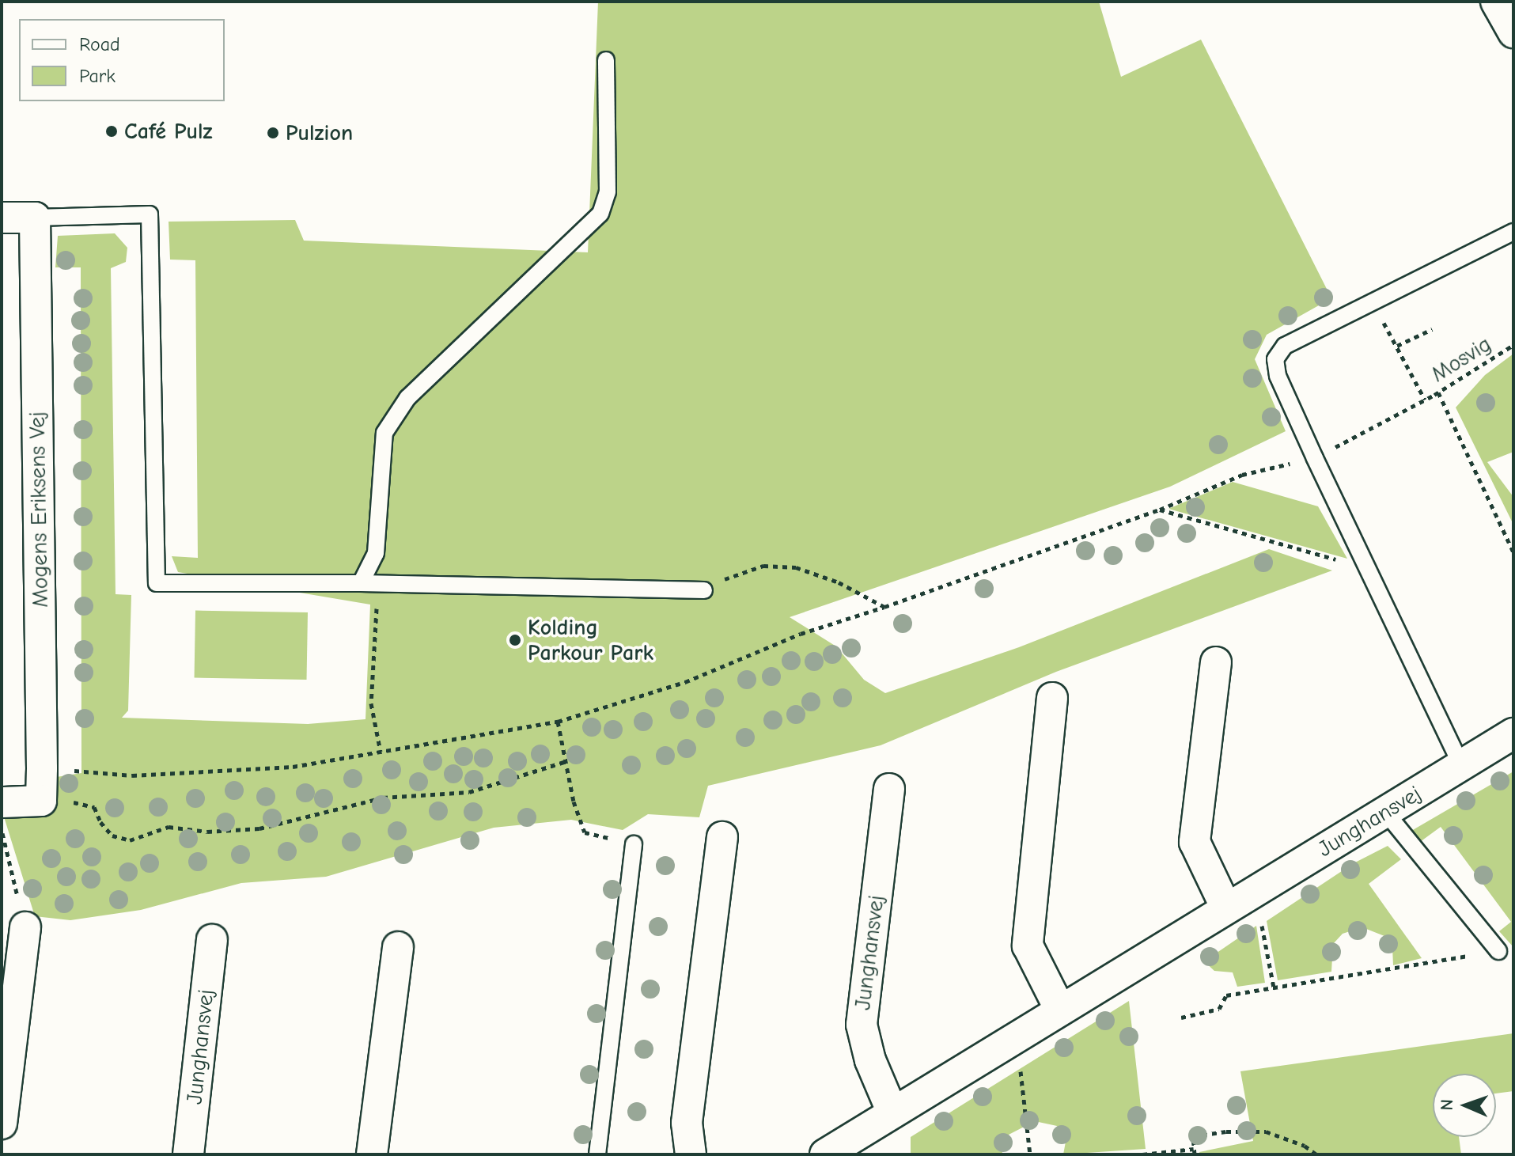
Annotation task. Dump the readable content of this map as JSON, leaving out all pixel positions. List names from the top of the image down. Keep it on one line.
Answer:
{"streets":{"street":["Mogens Eriksens Vej","Junghansvej"],"path":["Mosvig"]},"crossings":[["Mosvig","Mogens Eriksens Vej"]],"places":["Café Pulz","Pulzion","Kolding Parkour Park"],"legend":["Road","Park"],"north":"left"}
